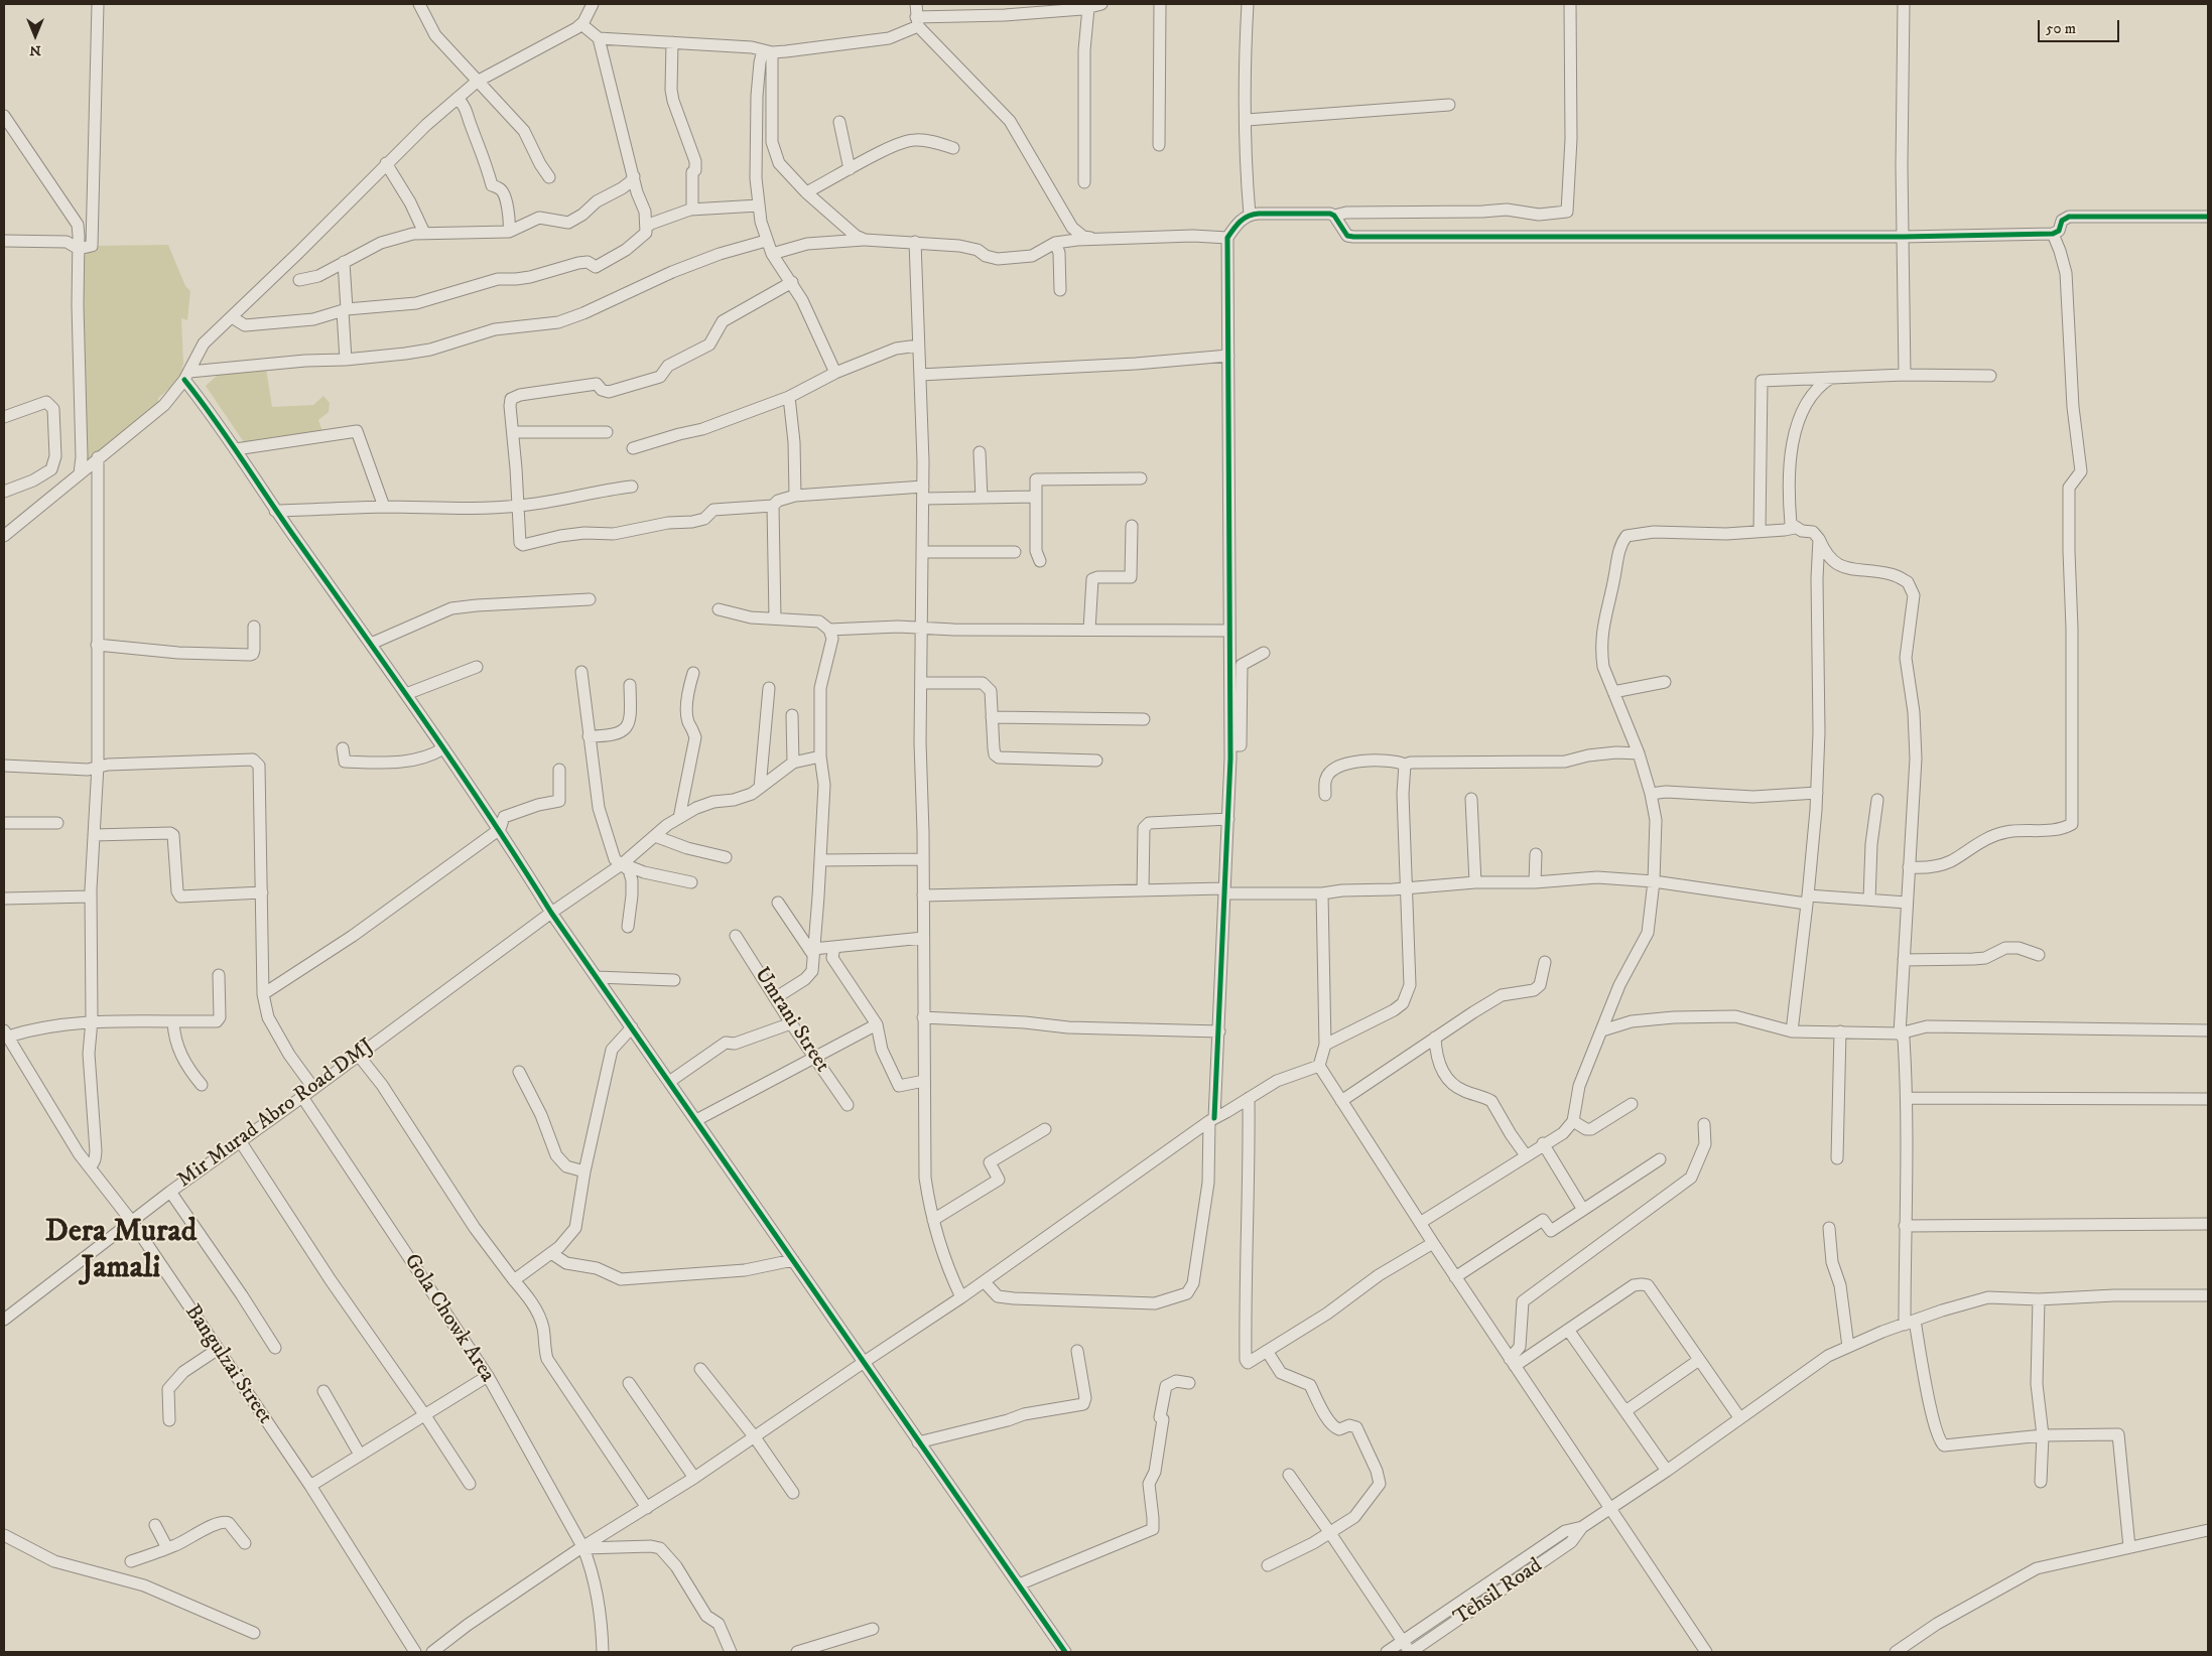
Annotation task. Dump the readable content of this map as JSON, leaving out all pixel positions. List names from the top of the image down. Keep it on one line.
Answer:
{"streets":{"street":["Umrani Street","Mir Murad Abro Road DMJ","Gola Chowk Area","Bangulzai Street","Tehsil Road"]},"crossings":[["Mir Murad Abro Road DMJ","Gola Chowk Area"],["Mir Murad Abro Road DMJ","Bangulzai Street"]],"districts":["Dera Murad Jamali"],"scale_bar":"50 m","north":"bottom"}
